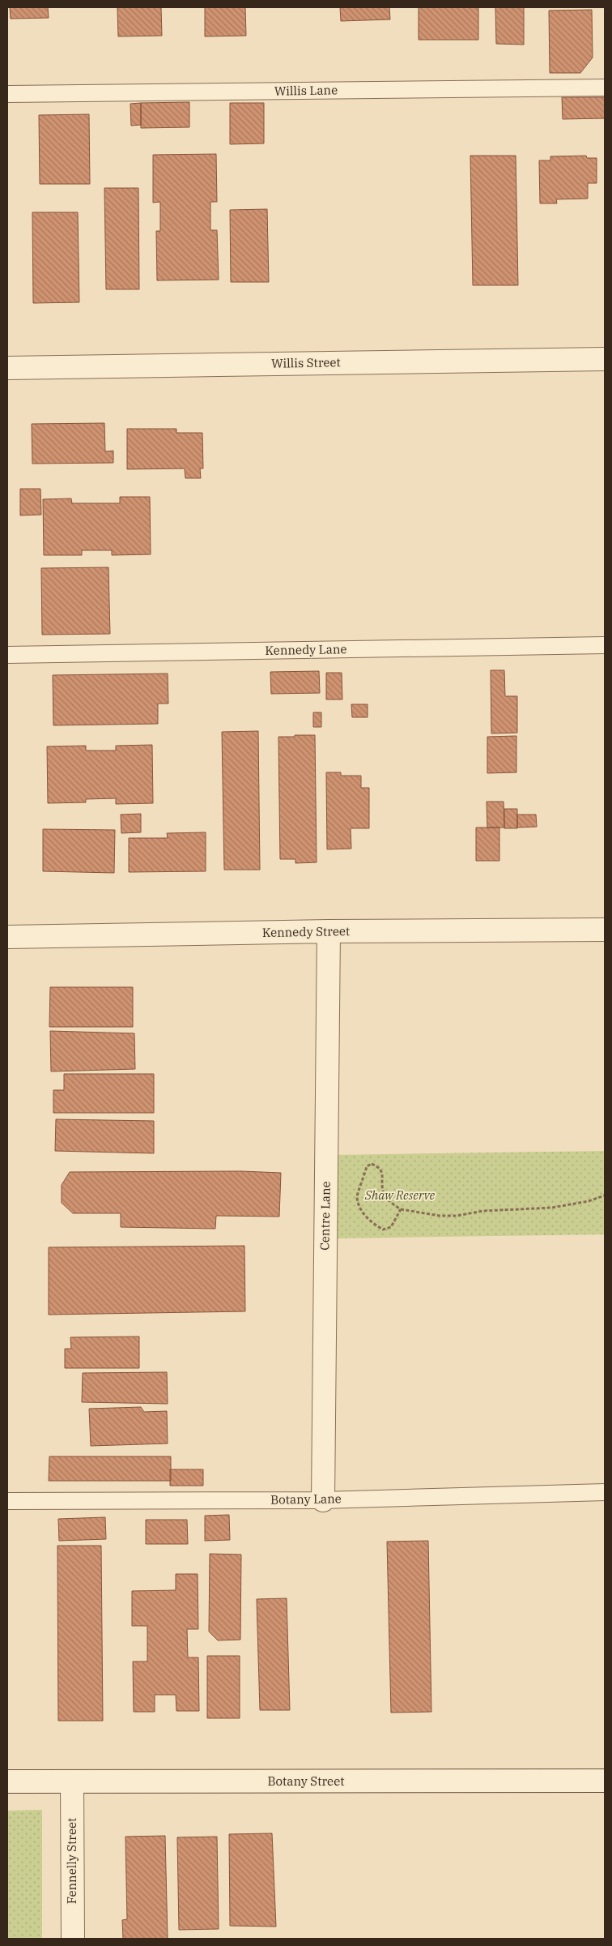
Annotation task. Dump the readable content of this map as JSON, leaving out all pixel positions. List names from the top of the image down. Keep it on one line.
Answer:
{"streets":{"street":["Willis Street","Kennedy Street","Centre Lane","Botany Street","Fennelly Street"],"lane":["Willis Lane","Kennedy Lane","Botany Lane"]},"crossings":[["Kennedy Street","Centre Lane"],["Centre Lane","Botany Lane"],["Botany Street","Fennelly Street"]],"parks":["Shaw Reserve"]}
